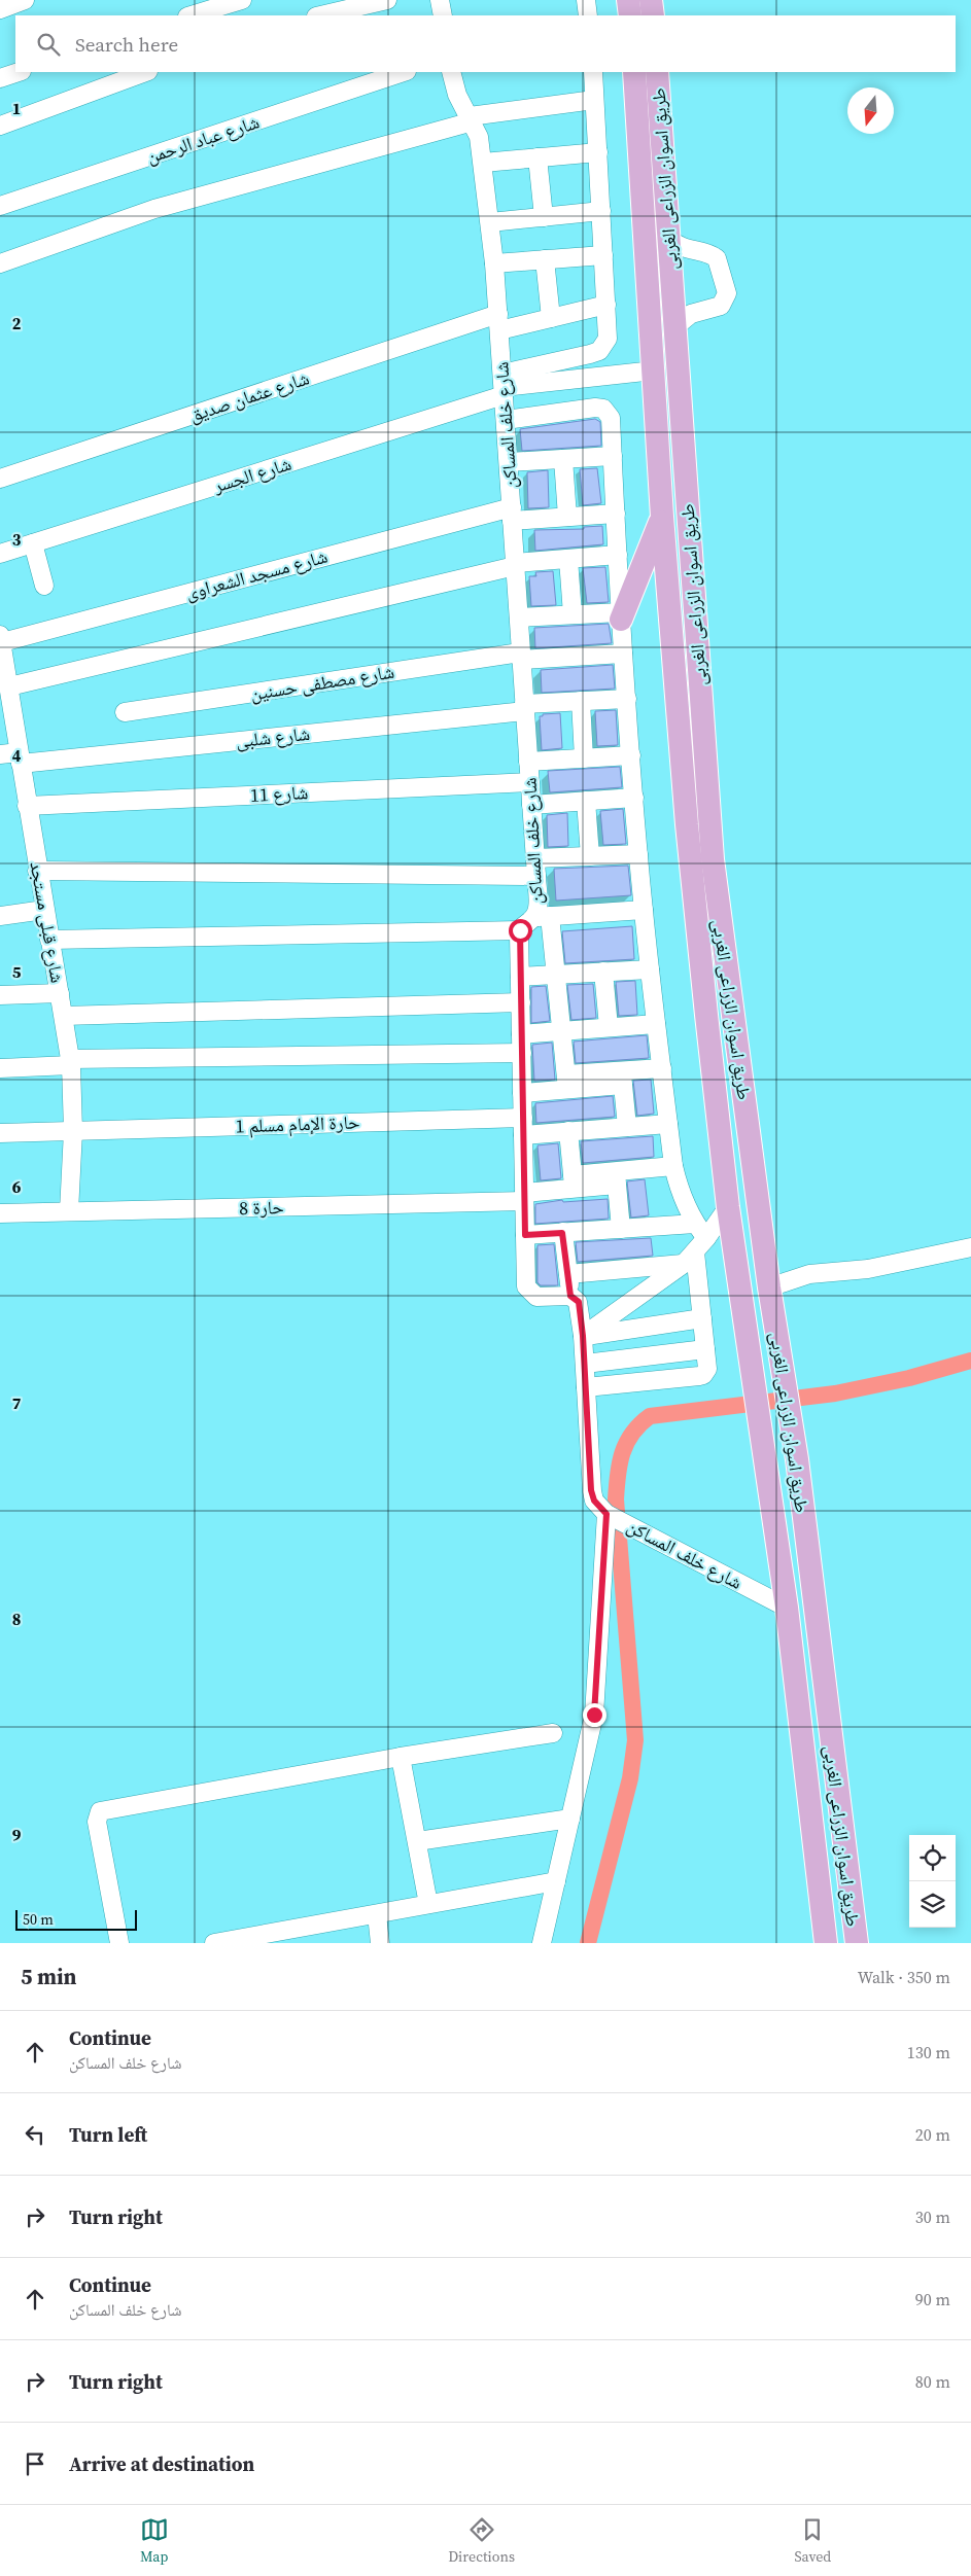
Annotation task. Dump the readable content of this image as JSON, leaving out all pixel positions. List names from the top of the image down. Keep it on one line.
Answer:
{"streets":{"main road":["طريق اسوان الزراعى الغربى"],"street":["شارع عباد الرحمن","شارع عثمان صديق","شارع خلف المساكن","شارع الجسر","شارع مسجد الشعراوى","شارع مصطفى حسنين","شارع شلبى","شارع 11","شارع قبلى مستجد","حارة الإمام مسلم 1","حارة 8"]},"crossings":[["طريق اسوان الزراعى الغربى","شارع خلف المساكن"],["شارع عثمان صديق","شارع خلف المساكن"],["شارع خلف المساكن","شارع الجسر"],["شارع خلف المساكن","شارع مسجد الشعراوى"],["شارع خلف المساكن","شارع مصطفى حسنين"],["شارع خلف المساكن","شارع شلبى"],["شارع خلف المساكن","شارع 11"],["شارع خلف المساكن","حارة الإمام مسلم 1"],["شارع خلف المساكن","حارة 8"],["شارع مسجد الشعراوى","شارع قبلى مستجد"],["شارع شلبى","شارع قبلى مستجد"],["شارع 11","شارع قبلى مستجد"],["شارع قبلى مستجد","حارة الإمام مسلم 1"],["شارع قبلى مستجد","حارة 8"]],"scale_bar":"50 m","north":"bottom","page":{"search":"Search here","scale":"50 m","heading":["5 min","Walk · 350 m"],"list":[["Continue","شارع خلف المساكن","130 m"],["Turn left","20 m"],["Turn right","30 m"],["Continue","شارع خلف المساكن","90 m"],["Turn right","80 m"],"Arrive at destination"],"nav":["Map","Directions","Saved"]},"grid":{"rows":["1","2","3","4","5","6","7","8","9"]}}
